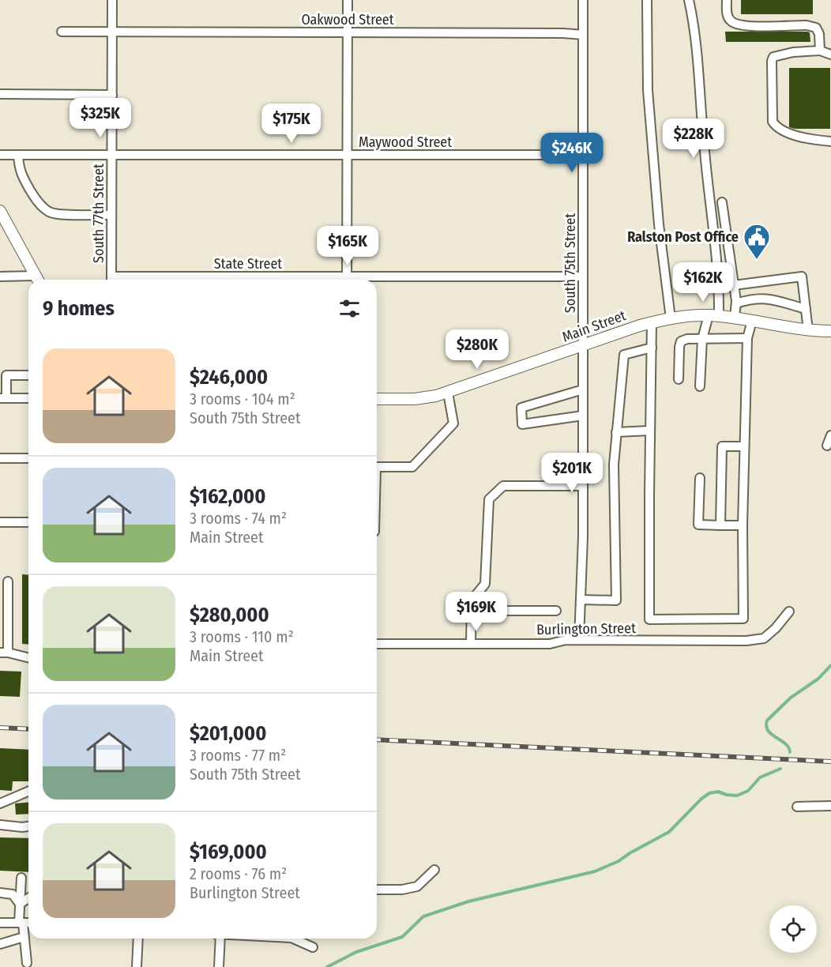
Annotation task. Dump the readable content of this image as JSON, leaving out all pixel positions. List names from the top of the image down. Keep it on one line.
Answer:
{"streets":{"main road":["Main Street"],"street":["Oakwood Street","Maywood Street","South 77th Street","South 75th Street","State Street","Burlington Street"]},"crossings":[["Oakwood Street","South 77th Street"],["Oakwood Street","South 75th Street"],["Maywood Street","South 77th Street"],["Maywood Street","South 75th Street"],["South 75th Street","State Street"],["South 75th Street","Main Street"],["South 75th Street","Burlington Street"]],"places":{"public building":["Ralston Post Office"]},"page":{"price":["$325K","$175K","$228K","$246K","$165K","$162K","$280K","$201K","$169K"],"heading":"9 homes","list":[{"name":"$246,000","note":"3 rooms · 104 m² · South 75th Street"},{"name":"$162,000","note":"3 rooms · 74 m² · Main Street"},{"name":"$280,000","note":"3 rooms · 110 m² · Main Street"},{"name":"$201,000","note":"3 rooms · 77 m² · South 75th Street"},{"name":"$169,000","note":"2 rooms · 76 m² · Burlington Street"}]}}
